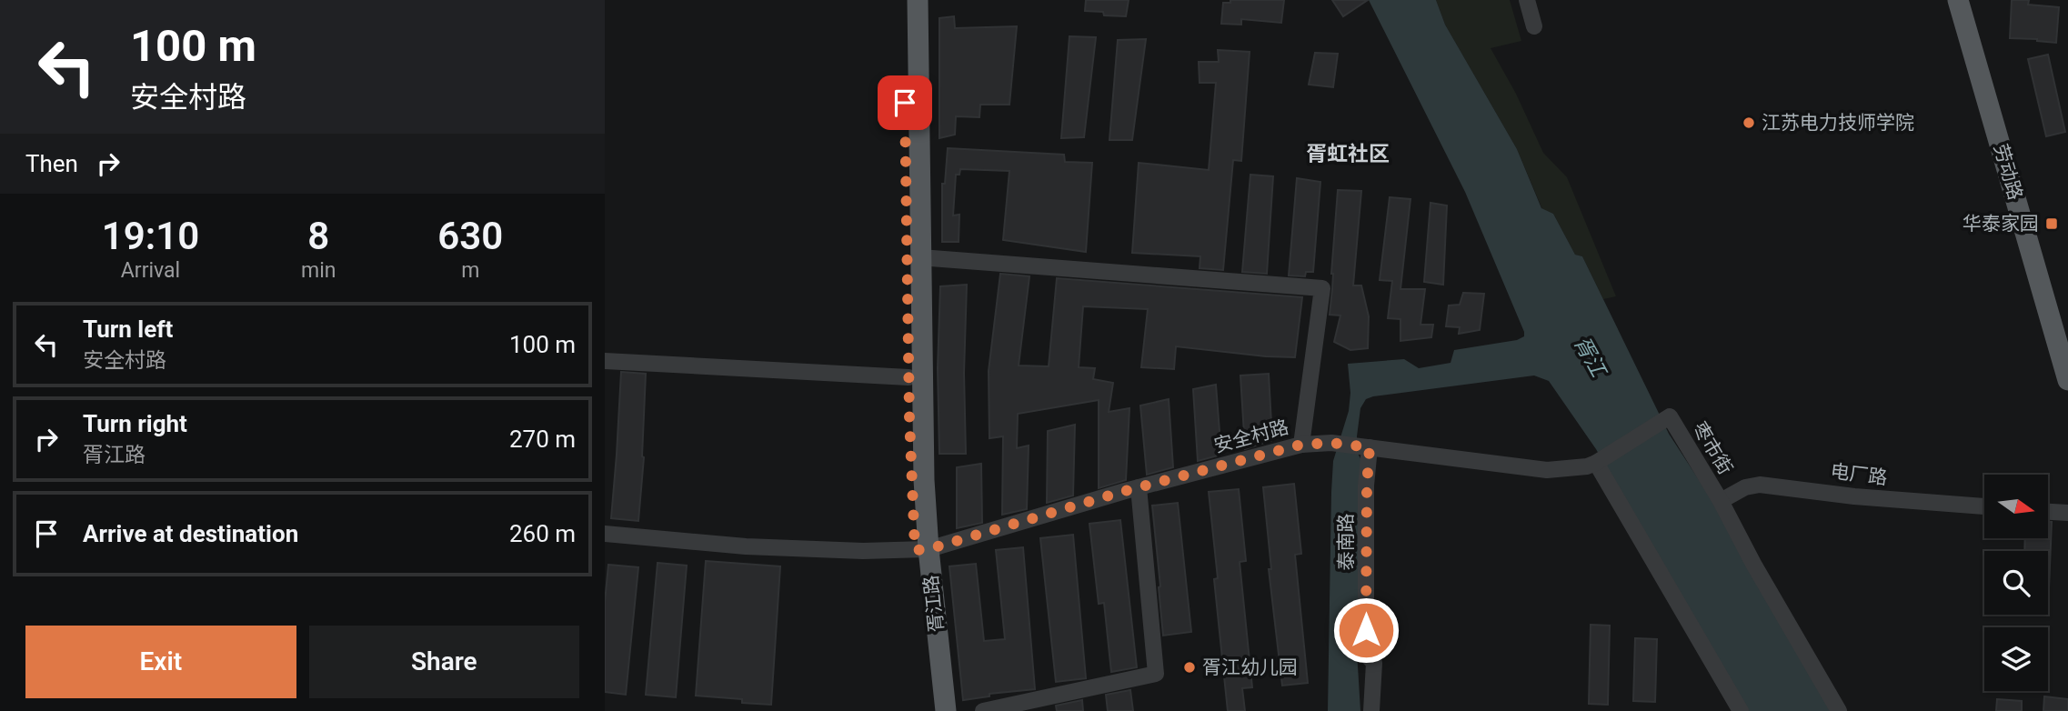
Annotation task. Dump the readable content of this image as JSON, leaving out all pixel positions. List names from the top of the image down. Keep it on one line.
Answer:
{"streets":{"main road":["劳动路","胥江路"],"street":["安全村路","枣市街","电厂路","泰南路"]},"crossings":[["安全村路","枣市街"],["安全村路","泰南路"],["安全村路","胥江路"],["枣市街","电厂路"]],"districts":["胥虹社区"],"water":["胥江"],"places":{"other":["江苏电力技师学院","胥江幼儿园"],"transit":["华泰家园"]},"north":"right","page":{"turn":["100 m","安全村路"],"then":"Then","eta":["19:10","Arrival","8","min","630","m"],"list":[{"name":"Turn left","note":"安全村路","value":"100 m"},{"name":"Turn right","note":"胥江路","value":"270 m"},{"name":"Arrive at destination","value":"260 m"}],"buttons":["Exit","Share"]}}
